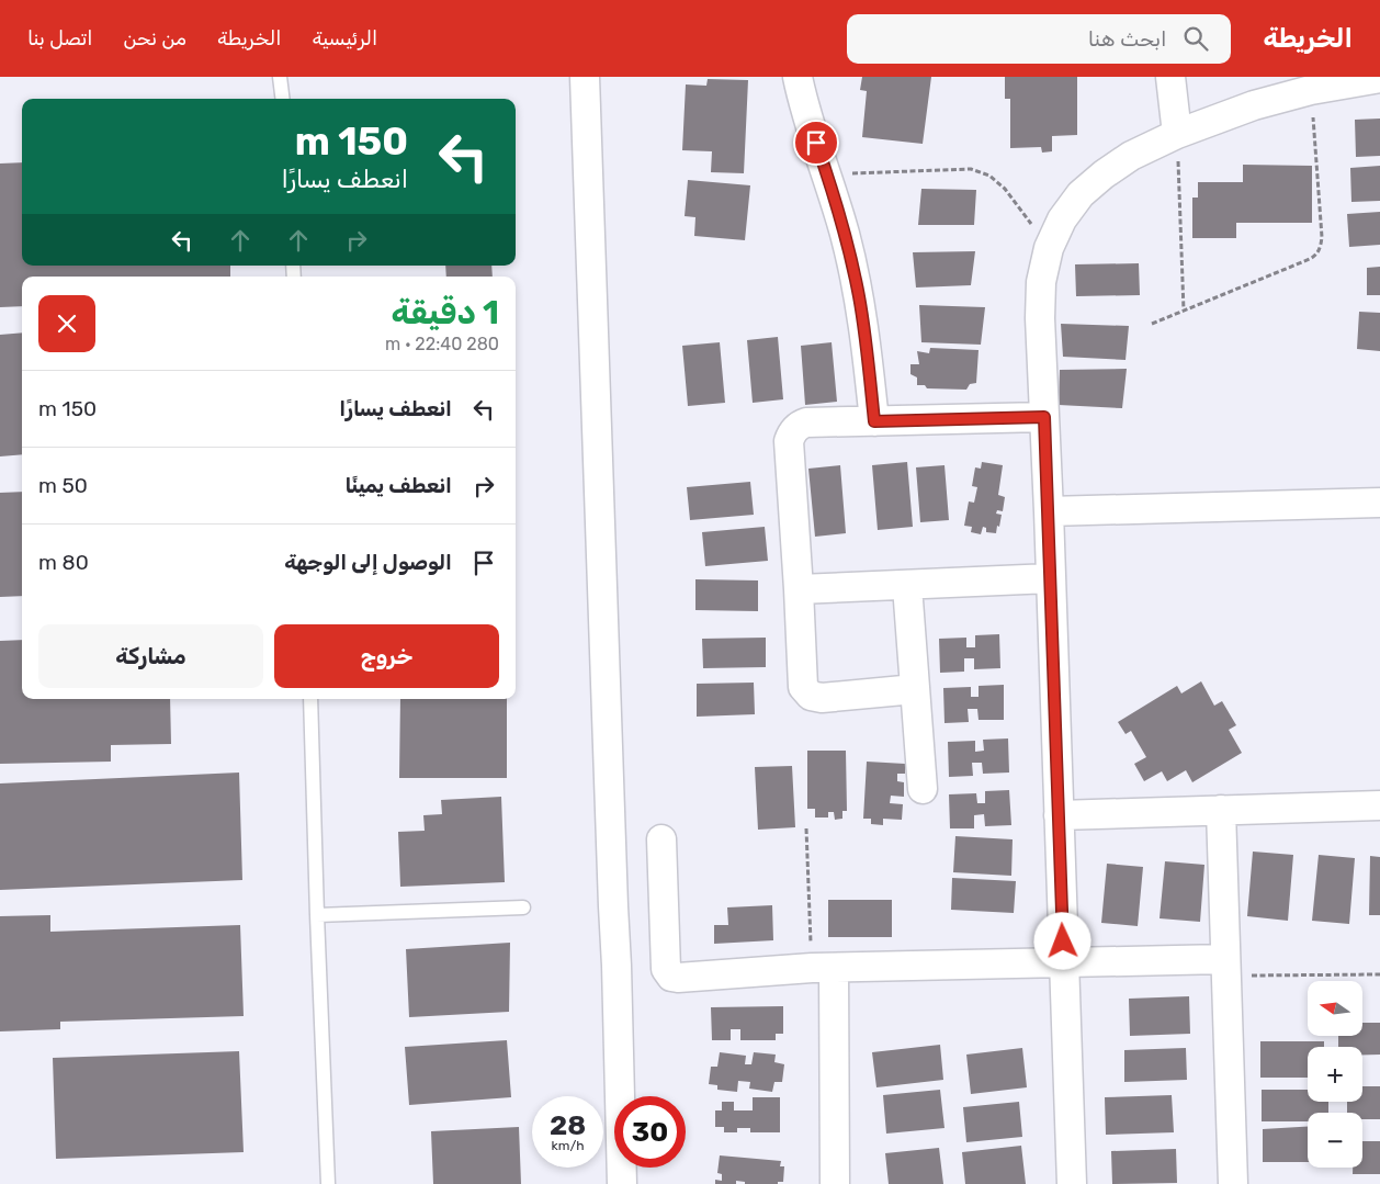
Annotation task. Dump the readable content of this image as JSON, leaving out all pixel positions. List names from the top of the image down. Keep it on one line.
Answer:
{"north":"left","page":{"header":"الخريطة","search":"ابحث هنا","nav":["الرئيسية","الخريطة","من نحن","اتصل بنا"],"turn":["150 m","انعطف يسارًا"],"heading":["1 دقيقة","280 m · 22:40"],"list":[{"name":"انعطف يسارًا","value":"150 m"},{"name":"انعطف يمينًا","value":"50 m"},{"name":"الوصول إلى الوجهة","value":"80 m"}],"buttons":["خروج","مشاركة"],"map_buttons":["+","−"],"speed":"28 km/h","limit":"30"}}
